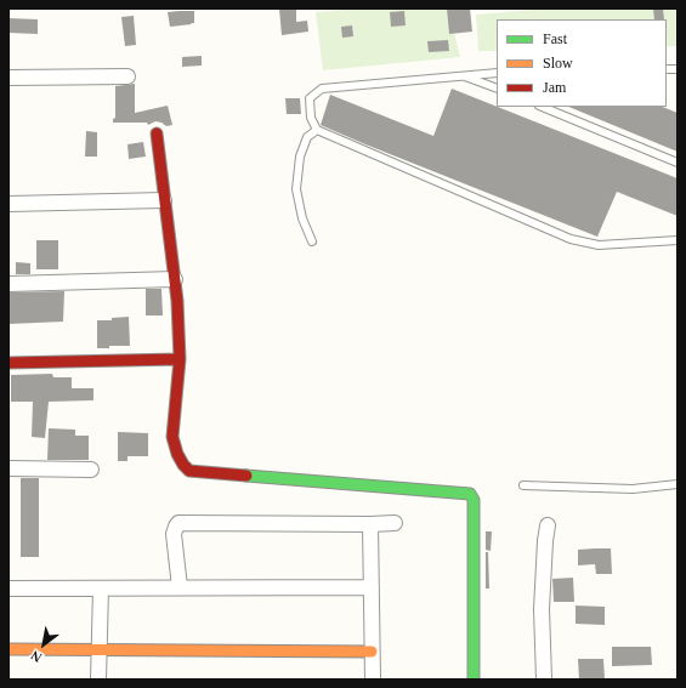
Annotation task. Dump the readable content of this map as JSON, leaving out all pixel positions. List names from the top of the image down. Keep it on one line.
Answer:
{"legend":["Fast","Slow","Jam"],"north":"bottom left"}
